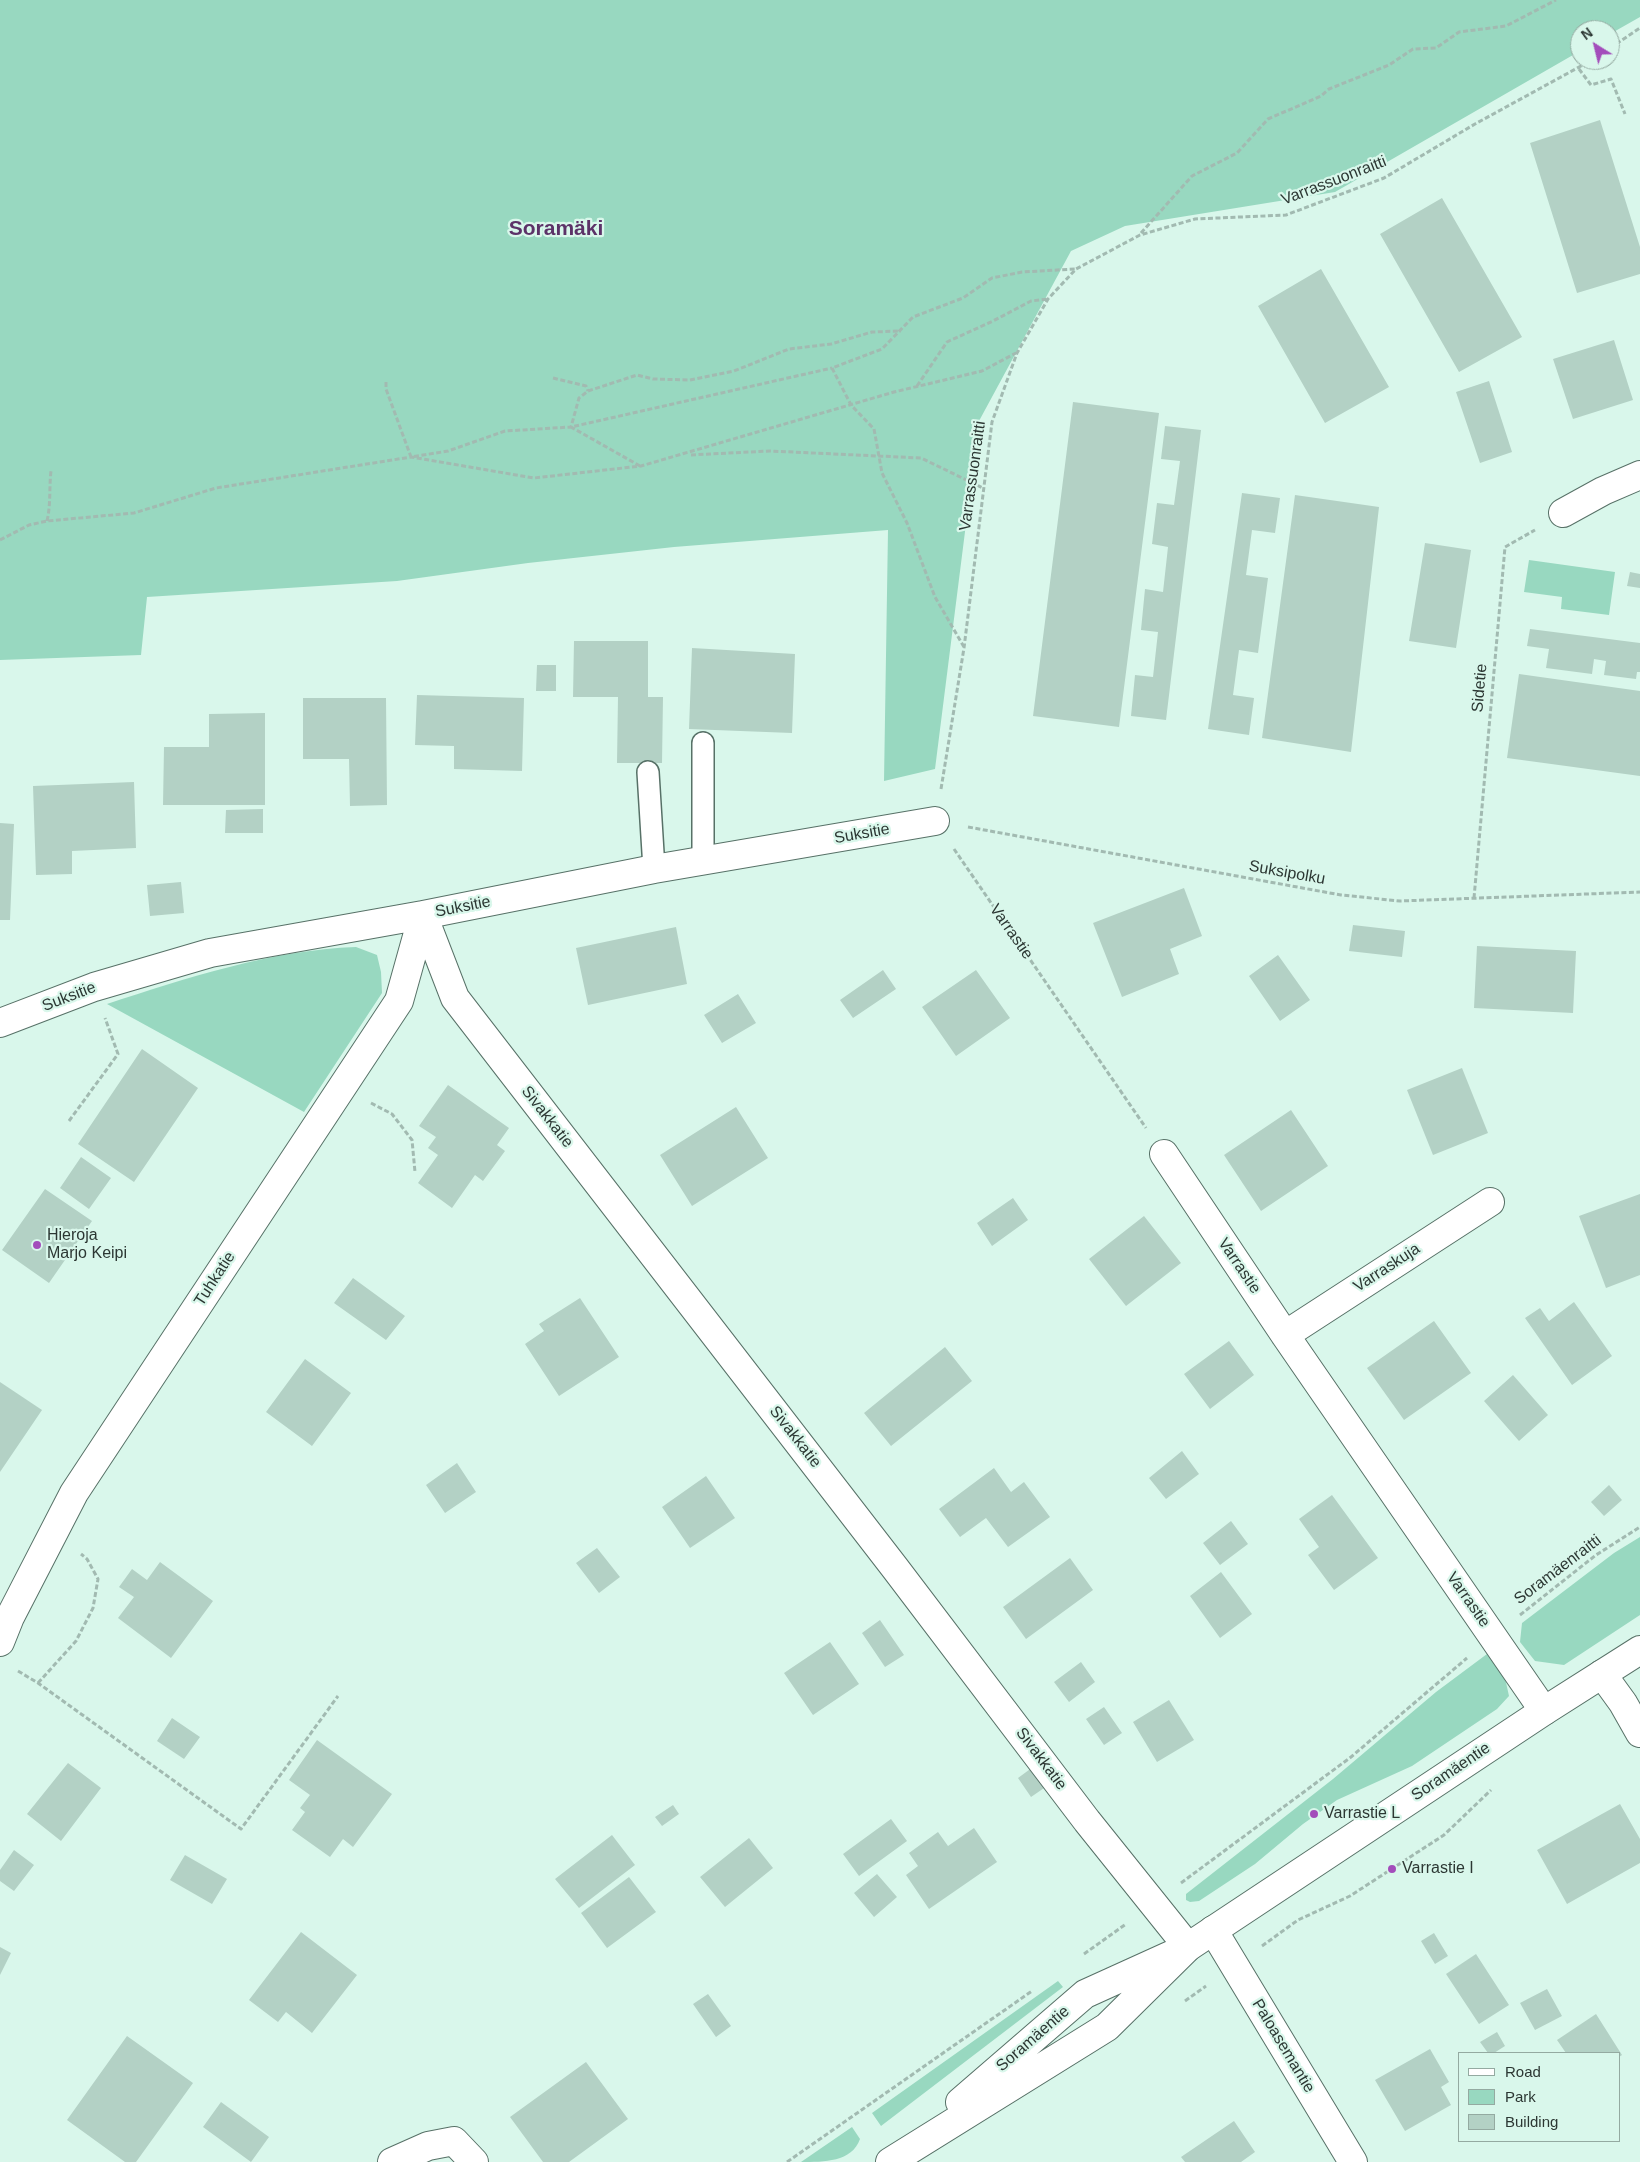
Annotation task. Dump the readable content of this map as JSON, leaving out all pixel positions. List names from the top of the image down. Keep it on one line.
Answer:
{"streets":{"street":["Suksitie","Varrastie","Sivakkatie","Varraskuja","Tuhkatie","Soramäentie","Paloasemantie"],"path":["Varrassuonraitti","Sidetie","Suksipolku","Soramäenraitti"]},"crossings":[["Varrassuonraitti","Suksitie"],["Varrassuonraitti","Suksipolku"],["Varrassuonraitti","Varrastie"],["Sidetie","Suksipolku"],["Suksitie","Suksipolku"],["Suksitie","Varrastie"],["Suksitie","Sivakkatie"],["Suksitie","Tuhkatie"],["Suksipolku","Varrastie"],["Varrastie","Varraskuja"],["Varrastie","Soramäenraitti"],["Varrastie","Soramäentie"],["Sivakkatie","Tuhkatie"],["Sivakkatie","Soramäentie"],["Soramäentie","Paloasemantie"]],"districts":["Soramäki"],"places":["Hieroja Marjo Keipi","Varrastie L","Varrastie I"],"legend":["Road","Park","Building"],"north":"top left"}
